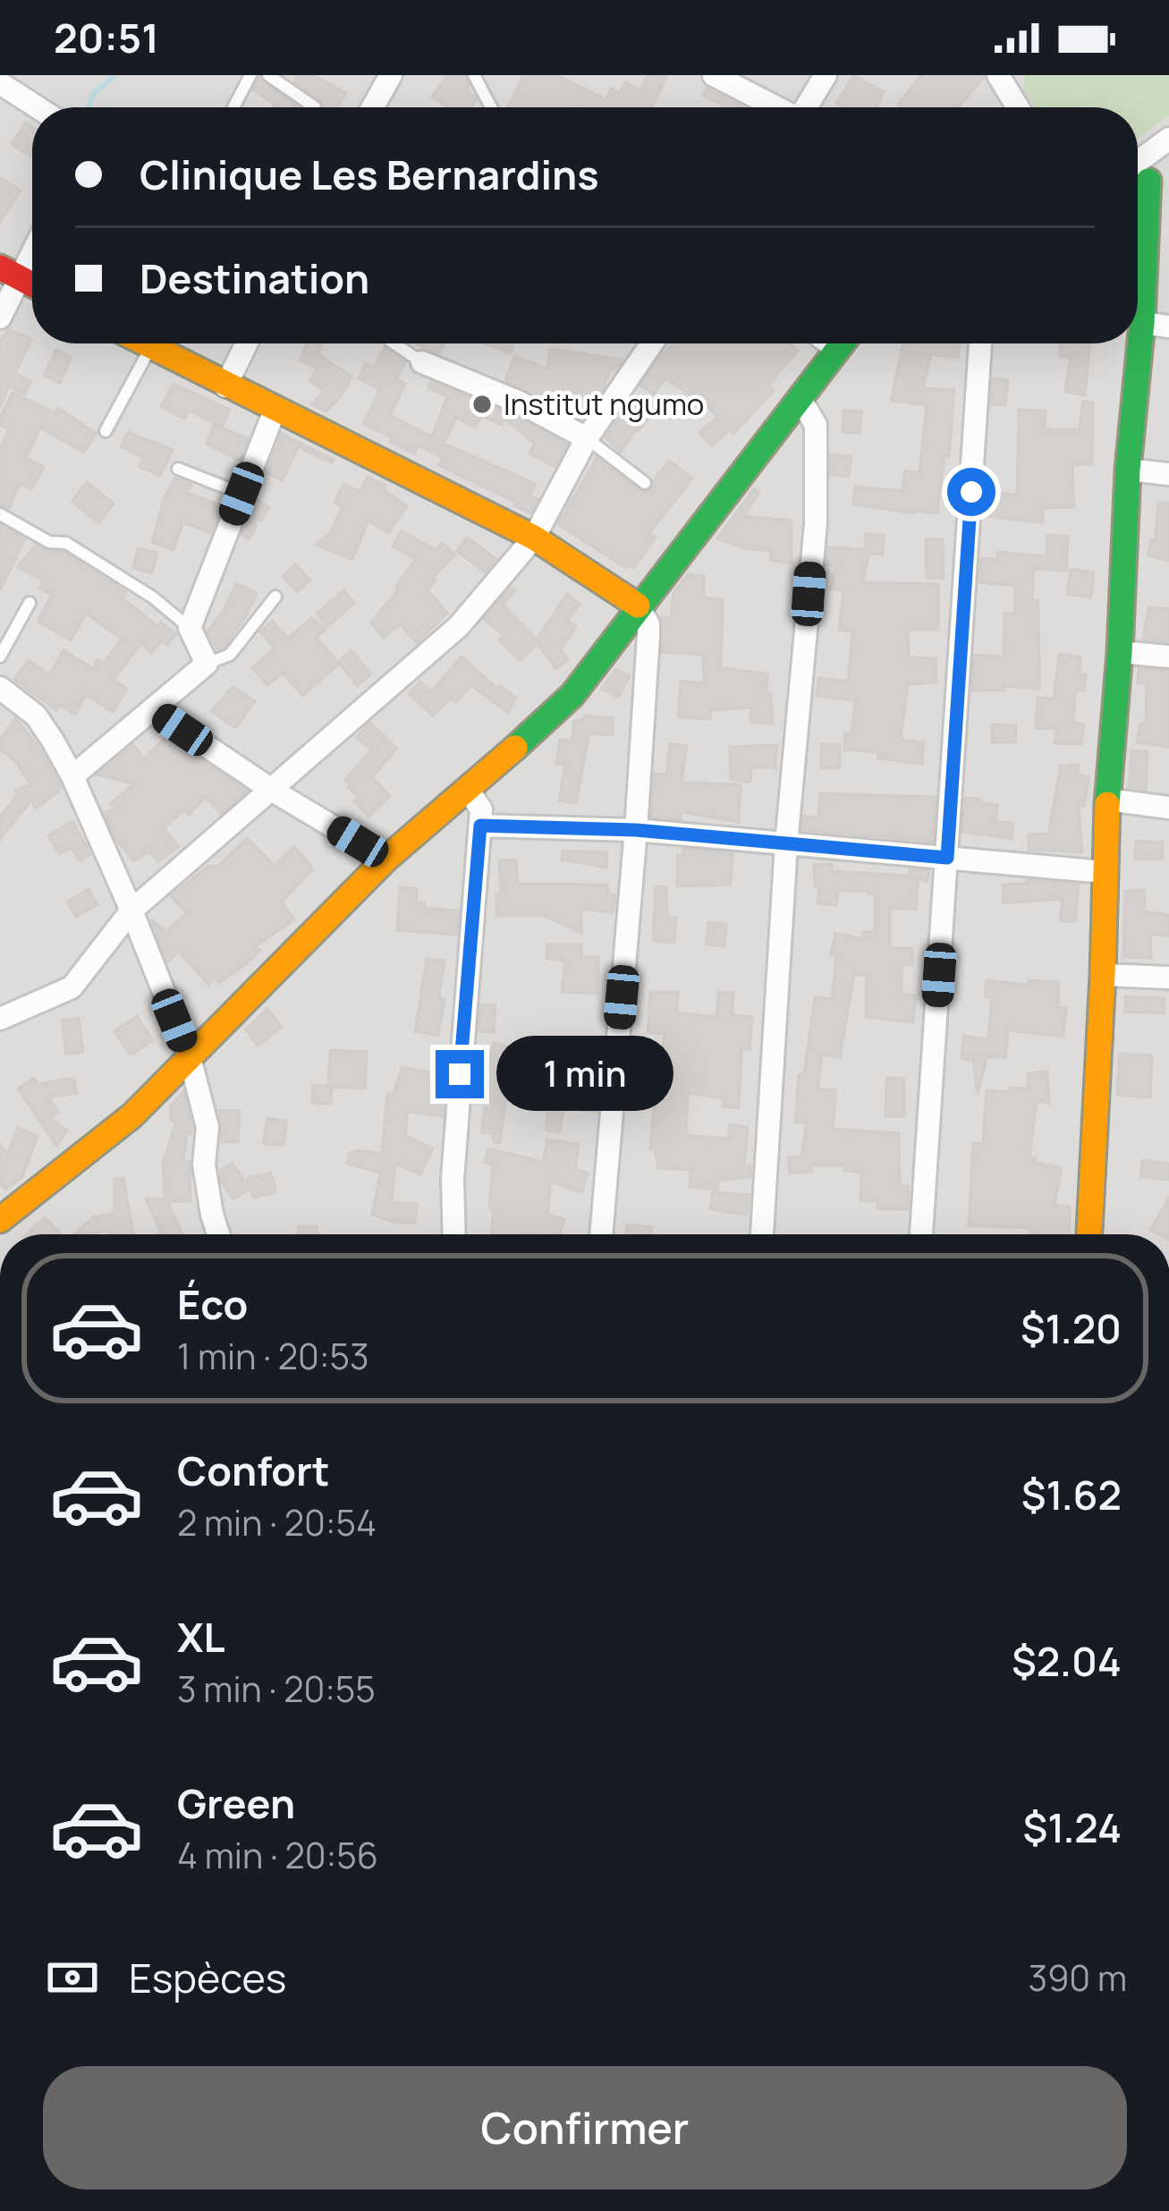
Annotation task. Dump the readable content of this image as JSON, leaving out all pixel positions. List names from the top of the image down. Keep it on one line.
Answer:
{"places":["Institut ngumo"],"page":{"status":"20:51","banner":["Clinique Les Bernardins","Destination"],"bubble":"1 min","list":[{"name":"Éco","note":"1 min · 20:53","value":"$1.20"},{"name":"Confort","note":"2 min · 20:54","value":"$1.62"},{"name":"XL","note":"3 min · 20:55","value":"$2.04"},{"name":"Green","note":"4 min · 20:56","value":"$1.24"}],"pay":["Espèces","390 m"],"buttons":"Confirmer"}}
